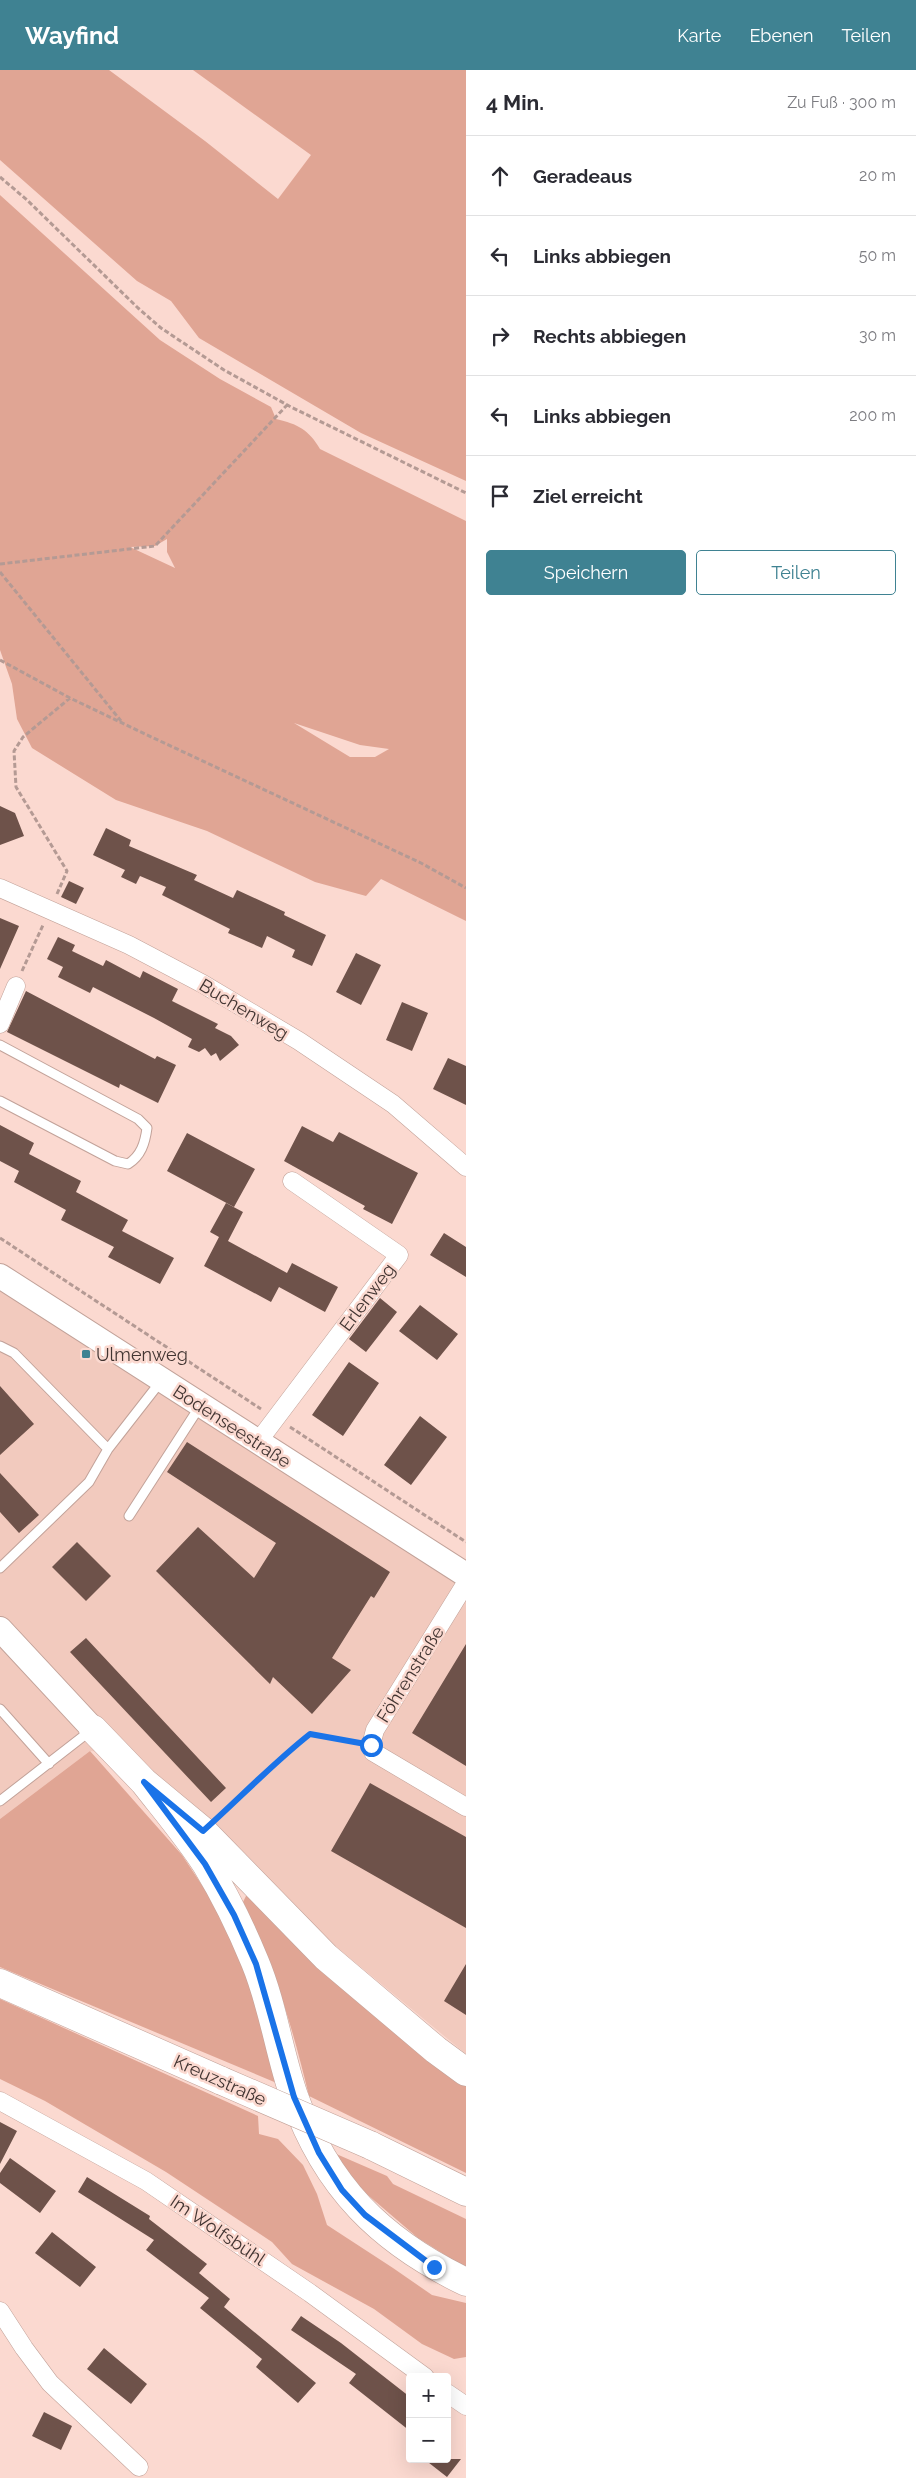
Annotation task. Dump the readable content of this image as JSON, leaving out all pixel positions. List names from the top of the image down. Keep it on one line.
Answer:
{"streets":{"main road":["Kreuzstraße"],"street":["Buchenweg","Erlenweg","Bodenseestraße","Föhrenstraße","Im Wolfsbühl"]},"crossings":[["Erlenweg","Bodenseestraße"]],"places":{"transit":["Ulmenweg"]},"page":{"header":"Wayfind","nav":["Karte","Ebenen","Teilen"],"heading":["4 Min.","Zu Fuß · 300 m"],"list":[["Geradeaus","20 m"],["Links abbiegen","50 m"],["Rechts abbiegen","30 m"],["Links abbiegen","200 m"],"Ziel erreicht"],"buttons":["Speichern","Teilen"],"map_buttons":["+","−"]}}
